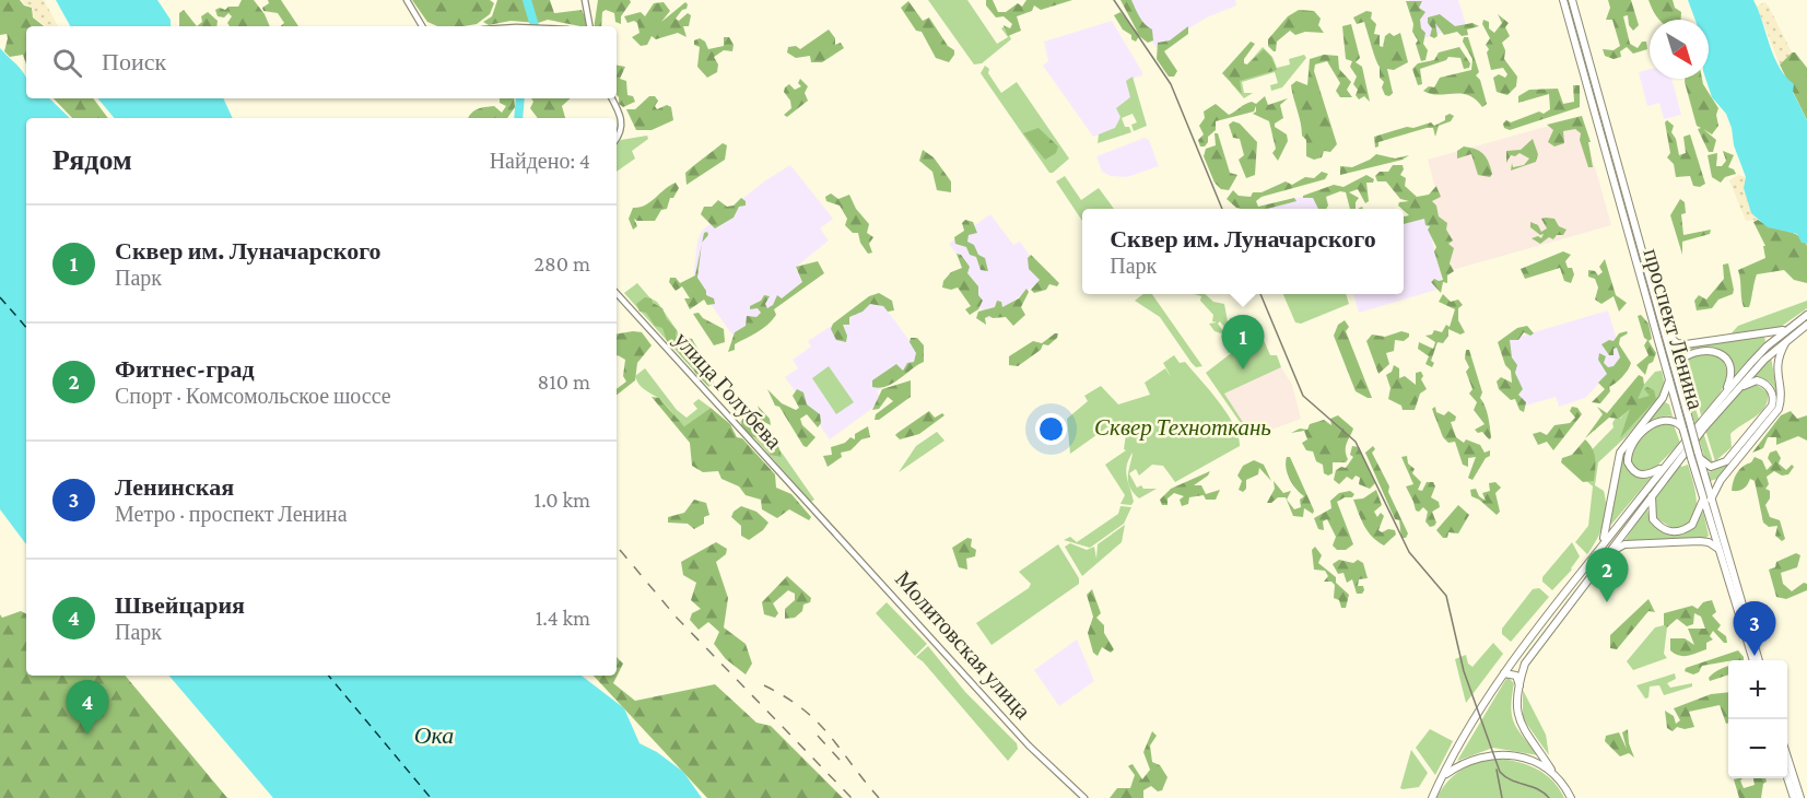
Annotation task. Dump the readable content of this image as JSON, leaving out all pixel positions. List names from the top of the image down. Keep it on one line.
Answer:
{"streets":{"main road":["проспект Ленина"],"street":["улица Голубева","Молитовская улица"]},"crossings":[["улица Голубева","Молитовская улица"]],"water":["Ока"],"parks":["Сквер Техноткань"],"north":"bottom right","page":{"search":"Поиск","heading":["Рядом","Найдено: 4"],"list":[{"mark":"1","name":"Сквер им. Луначарского","note":"Парк","value":"280 m"},{"mark":"2","name":"Фитнес-град","note":"Спорт · Комсомольское шоссе","value":"810 m"},{"mark":"3","name":"Ленинская","note":"Метро · проспект Ленина","value":"1.0 km"},{"mark":"4","name":"Швейцария","note":"Парк","value":"1.4 km"}],"popup":["Сквер им. Луначарского","Парк"],"pins":["1","2","3","4"],"map_buttons":["+","−"]}}
